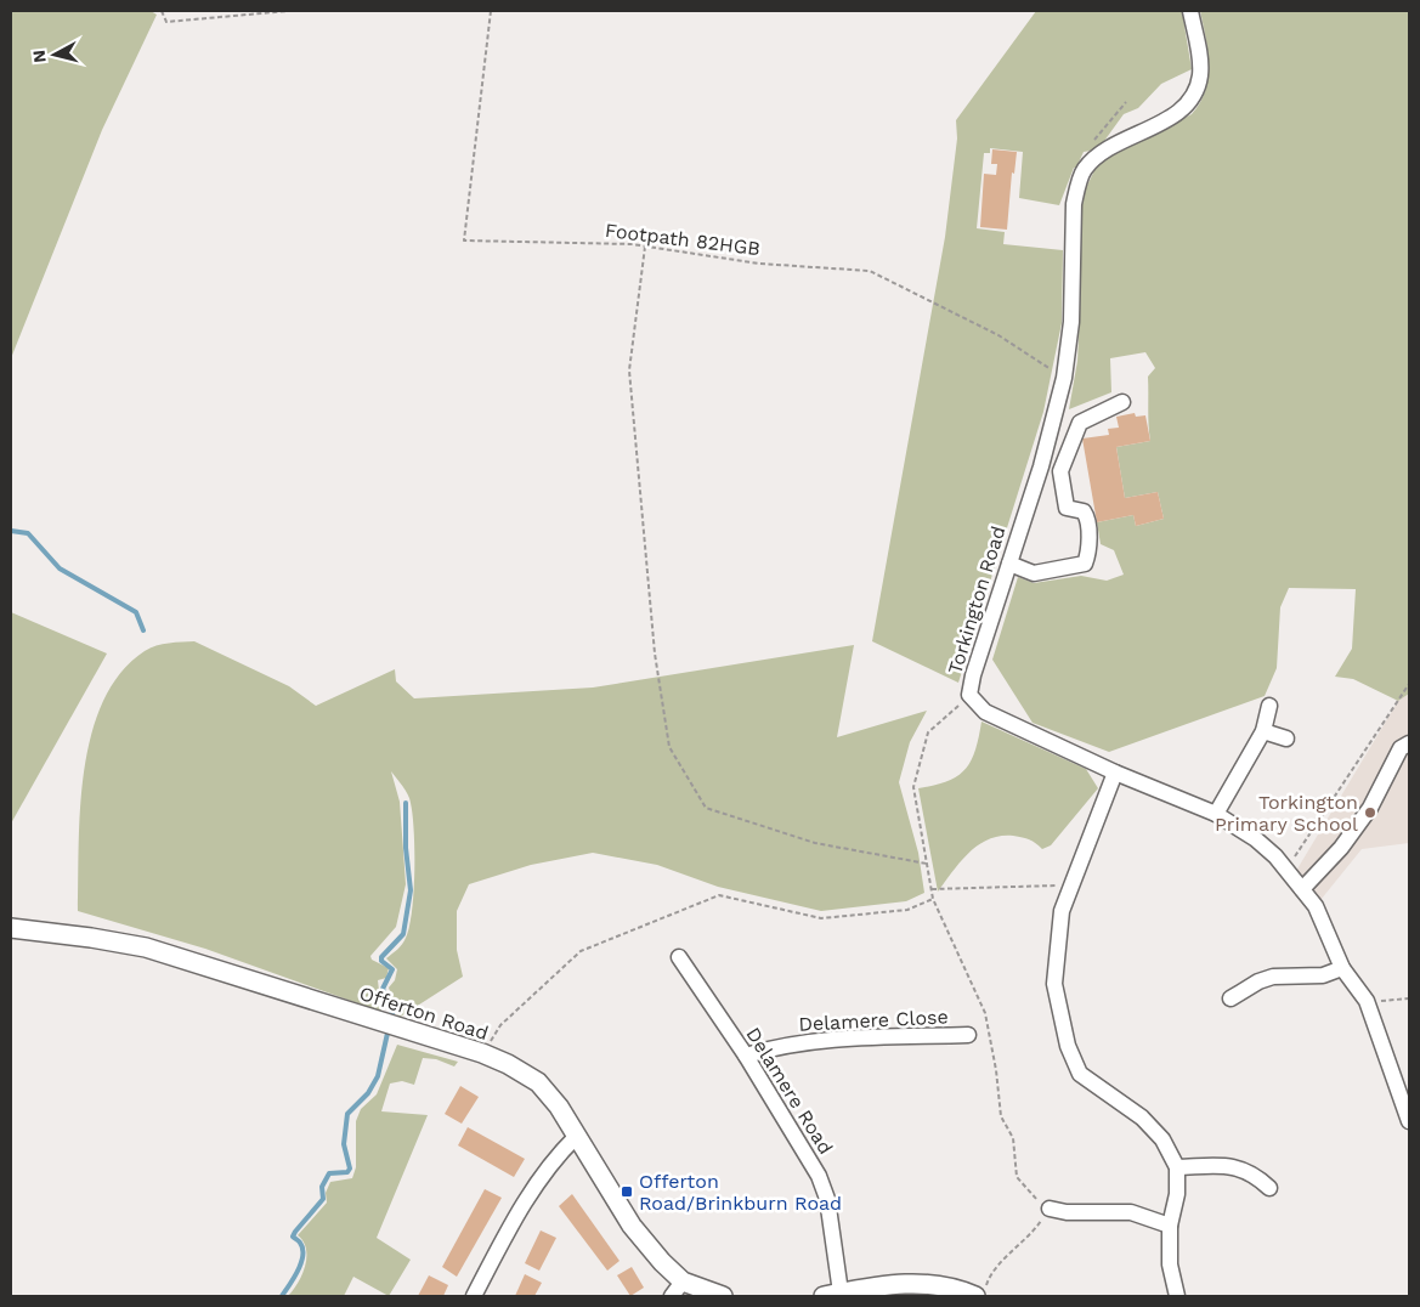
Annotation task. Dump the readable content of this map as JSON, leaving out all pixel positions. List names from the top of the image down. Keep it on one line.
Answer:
{"streets":{"main road":["Offerton Road"],"street":["Torkington Road","Delamere Close","Delamere Road"],"path":["Footpath 82HGB"]},"crossings":[["Footpath 82HGB","Torkington Road"],["Delamere Close","Delamere Road"]],"places":{"other":["Torkington Primary School"],"transit":["Offerton Road/Brinkburn Road"]},"north":"left"}
